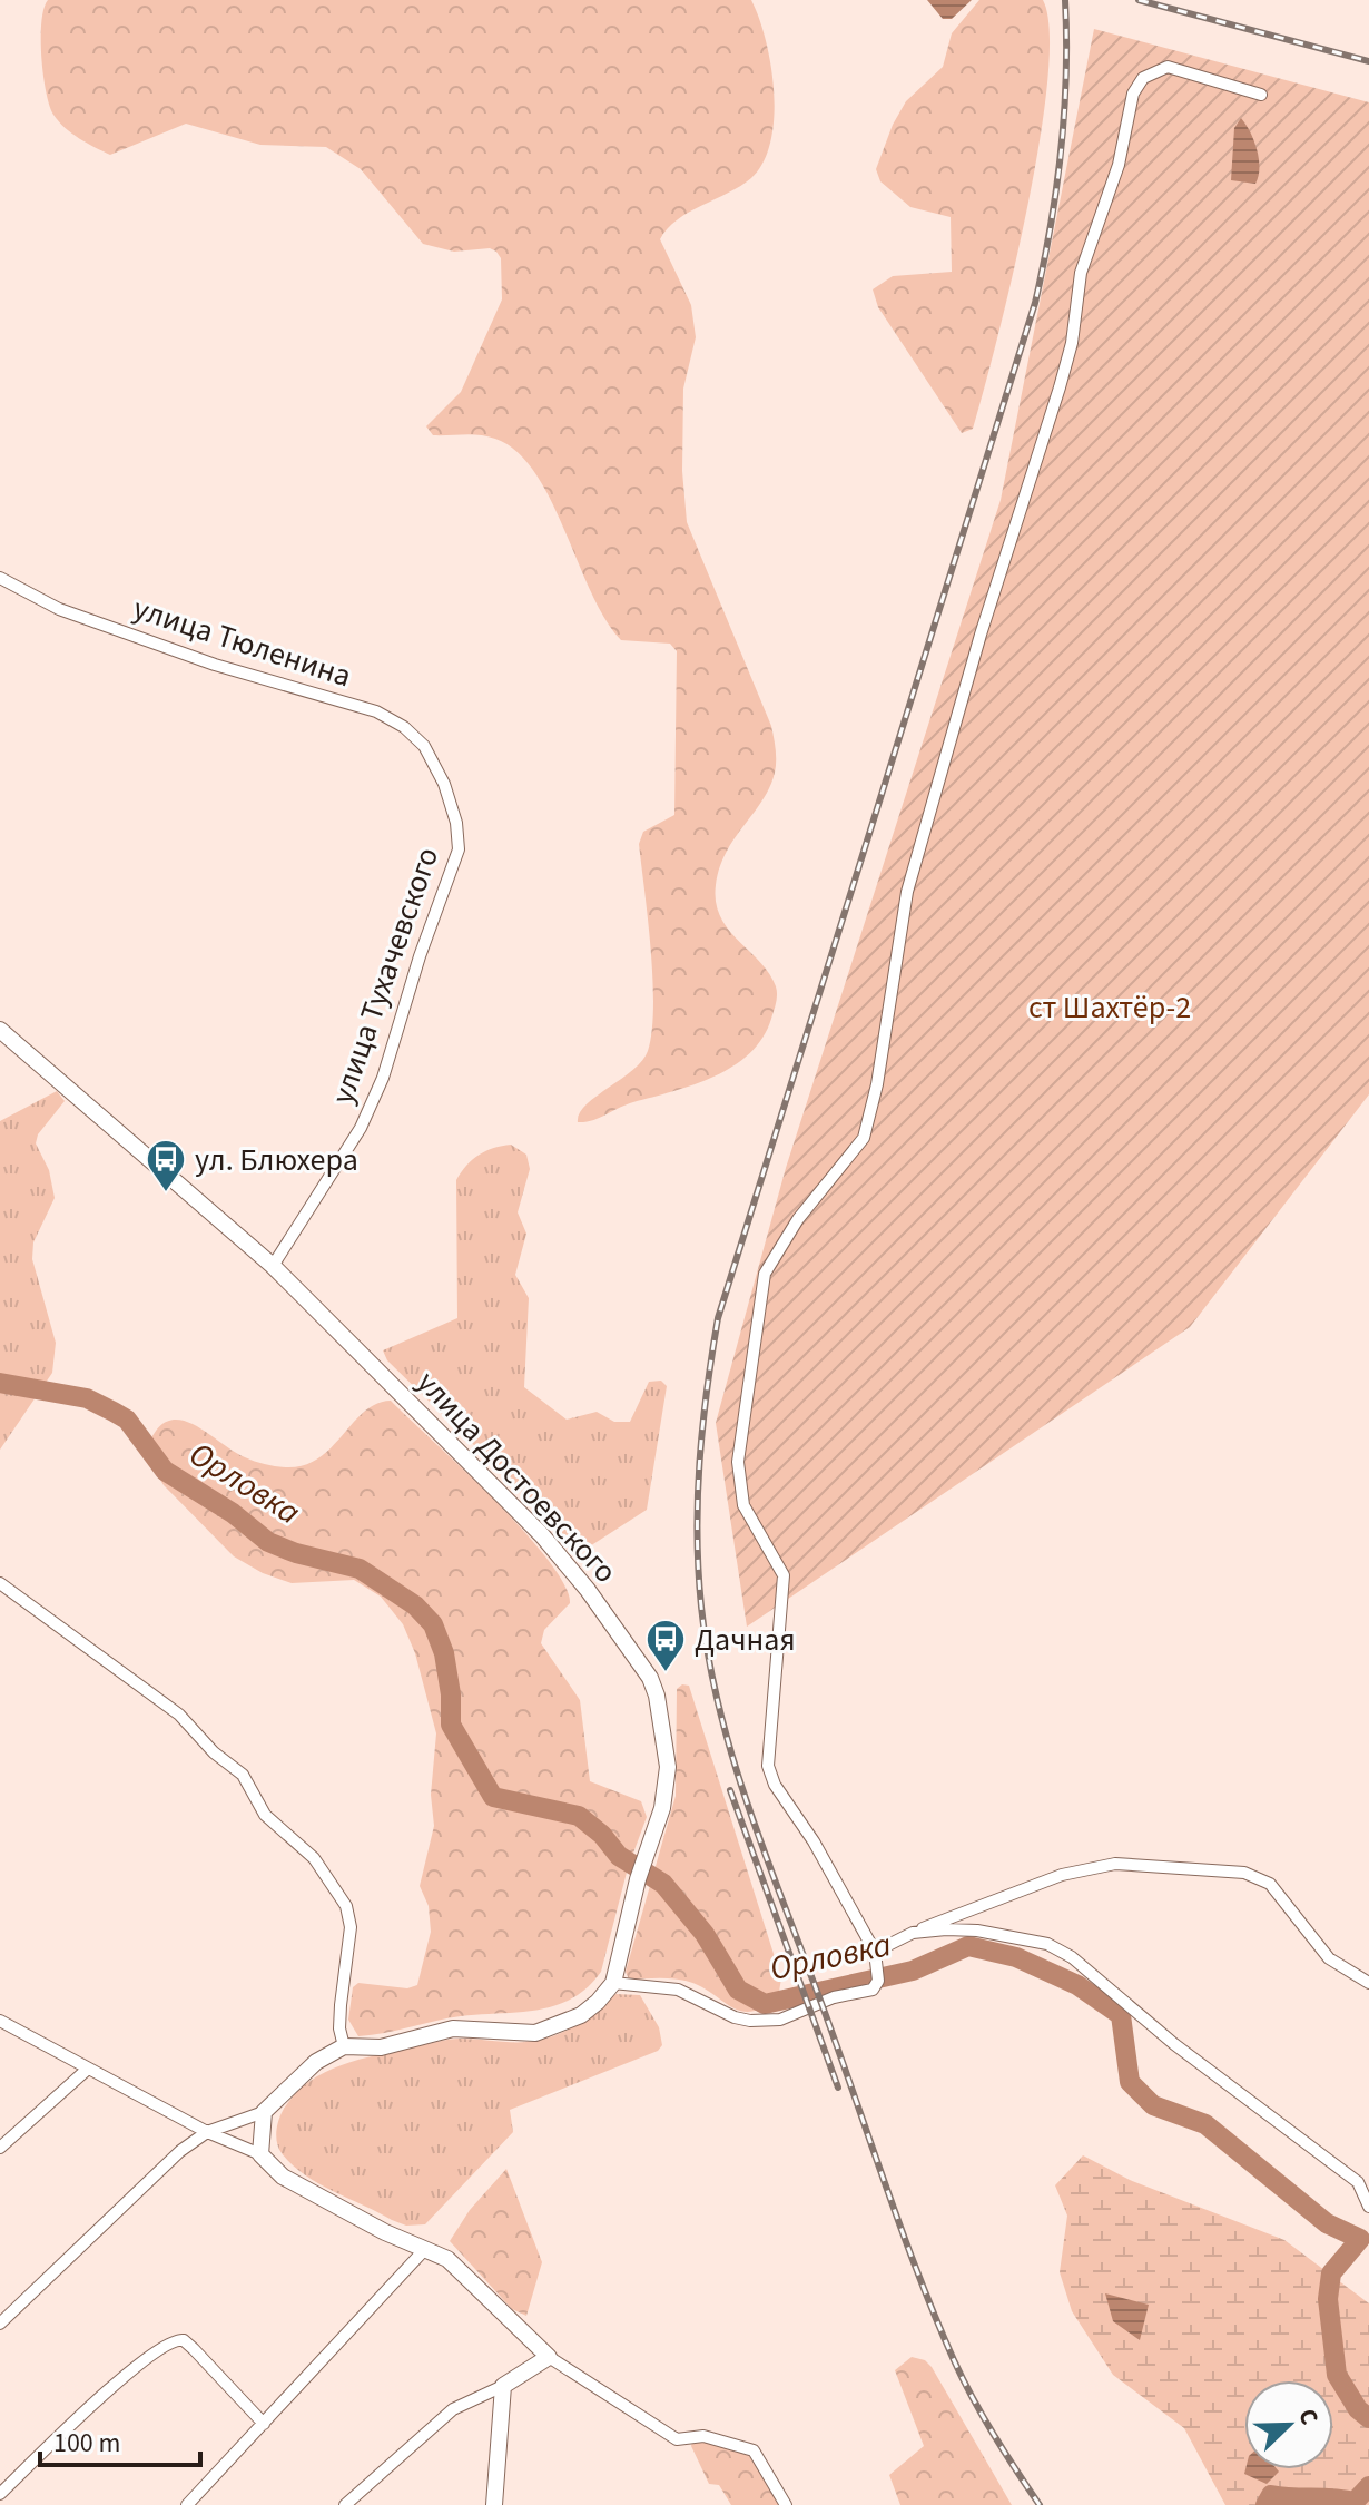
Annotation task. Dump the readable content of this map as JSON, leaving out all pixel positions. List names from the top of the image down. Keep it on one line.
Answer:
{"streets":{"main road":["улица Достоевского"],"street":["улица Тюленина","улица Тухачевского"]},"crossings":[["улица Тюленина","улица Тухачевского"],["улица Тухачевского","улица Достоевского"]],"water":["Орловка"],"parks":["ст Шахтёр-2"],"places":{"bus stop":["ул. Блюхера","Дачная"]},"scale_bar":"100 m","north":"top right"}
